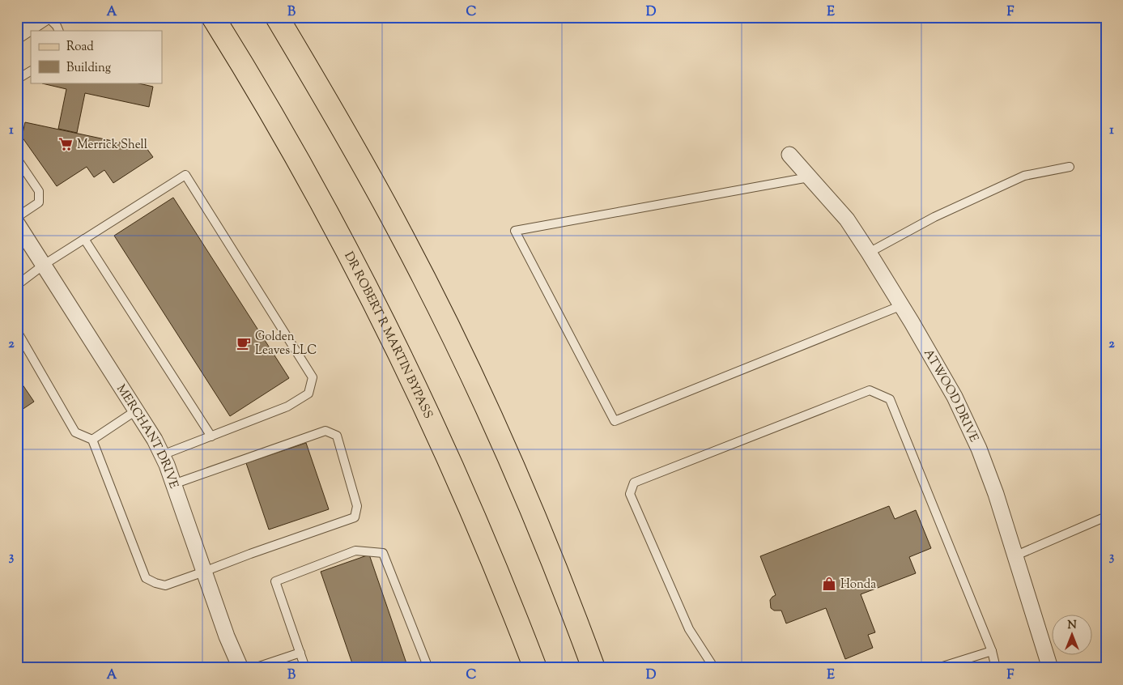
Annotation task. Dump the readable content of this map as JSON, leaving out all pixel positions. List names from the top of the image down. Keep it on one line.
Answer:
{"streets":{"main road":["DR ROBERT R MARTIN BYPASS"],"street":["ATWOOD DRIVE","MERCHANT DRIVE"]},"places":{"supermarket":["Merrick Shell"],"cafe":["Golden Leaves LLC"],"shop":["Honda"]},"legend":["Road","Building"],"north":"top","grid":{"columns":["A","B","C","D","E","F"],"rows":["1","2","3"]}}
